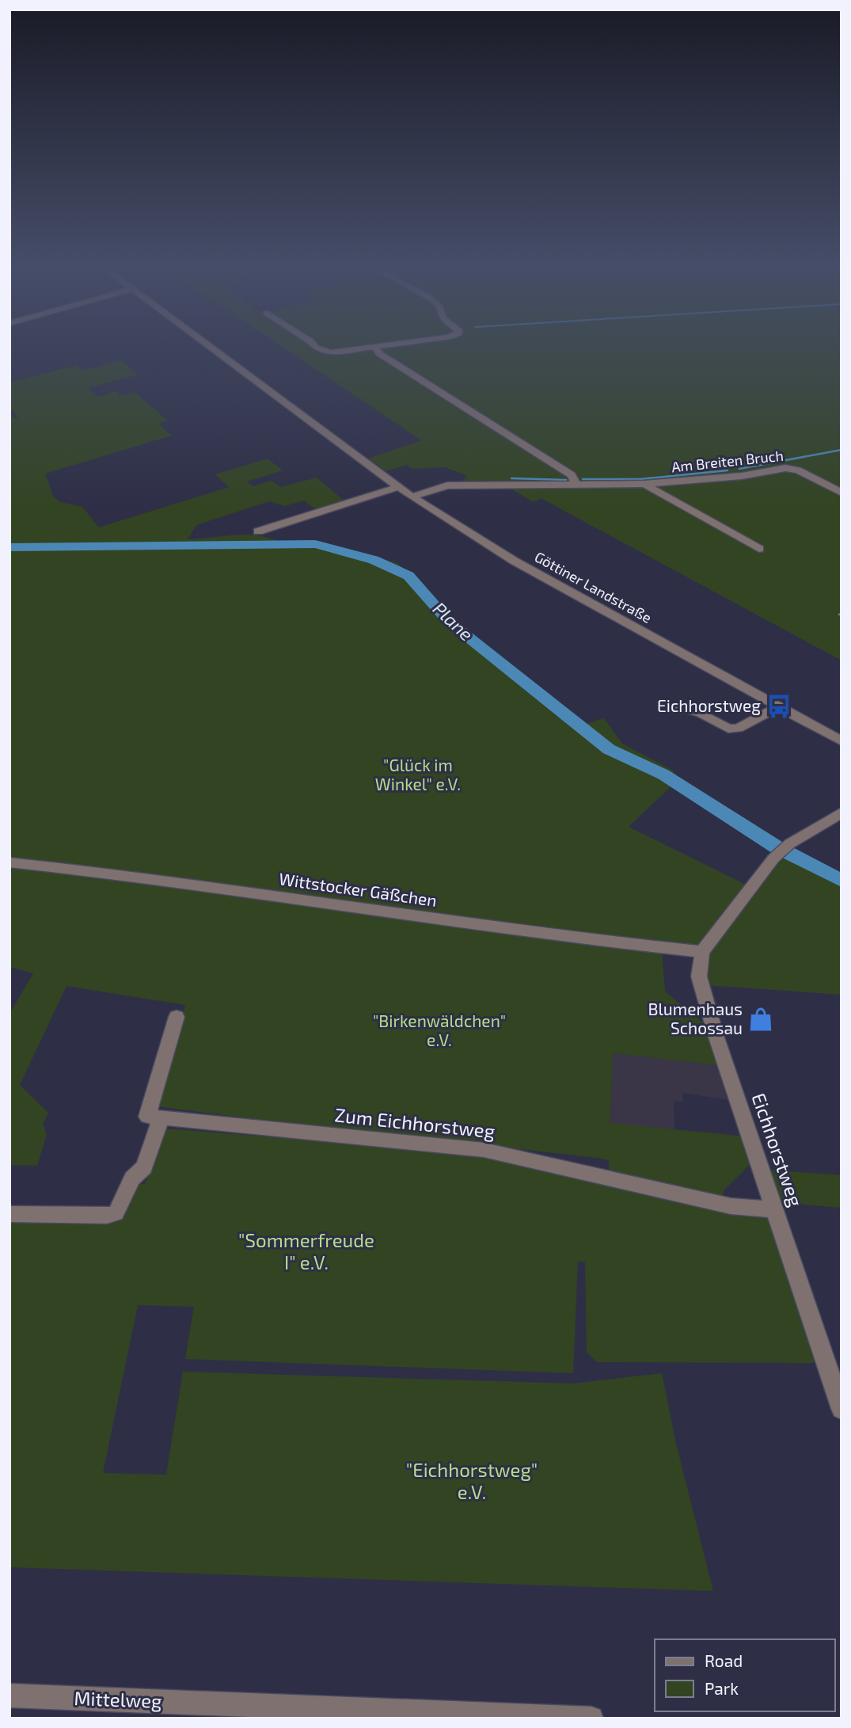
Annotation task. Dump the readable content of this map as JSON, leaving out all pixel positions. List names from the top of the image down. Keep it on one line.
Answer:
{"streets":{"street":["Am Breiten Bruch","Göttiner Landstraße","Wittstocker Gäßchen","Zum Eichhorstweg","Eichhorstweg","Mittelweg"]},"crossings":[["Am Breiten Bruch","Göttiner Landstraße"],["Wittstocker Gäßchen","Eichhorstweg"],["Zum Eichhorstweg","Eichhorstweg"]],"water":["Plane"],"parks":["\"Glück im Winkel\" e.V.","\"Birkenwäldchen\" e.V.","\"Sommerfreude I\" e.V.","\"Eichhorstweg\" e.V."],"places":{"bus stop":["Eichhorstweg"],"shop":["Blumenhaus Schossau"]},"legend":["Road","Park"]}
